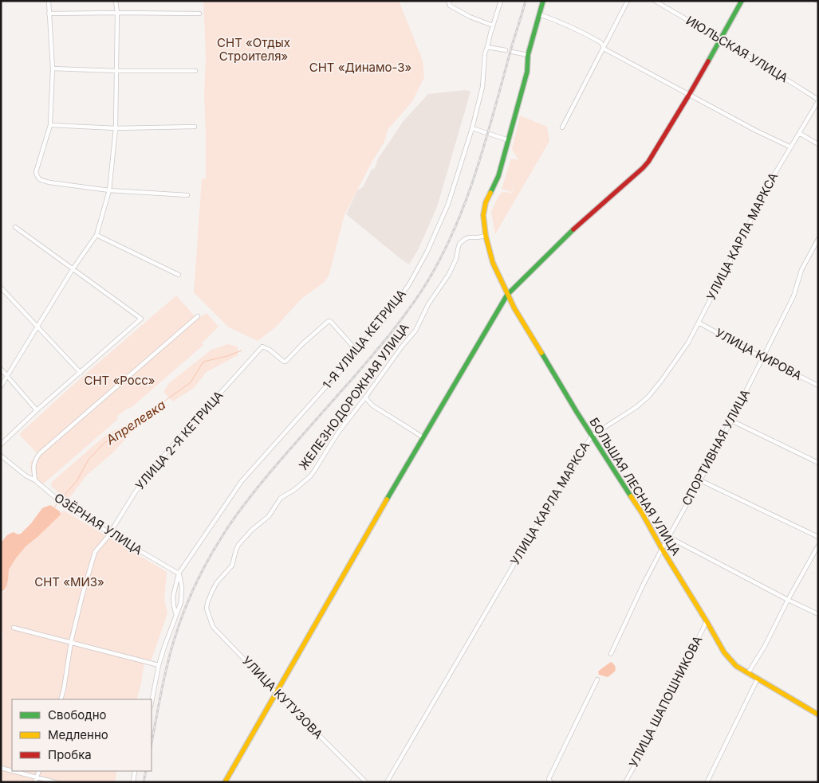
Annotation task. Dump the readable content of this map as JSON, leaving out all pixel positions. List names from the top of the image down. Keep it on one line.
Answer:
{"streets":{"street":["ИЮЛЬСКАЯ УЛИЦА","УЛИЦА КАРЛА МАРКСА","1-Я УЛИЦА КЕТРИЦА","УЛИЦА КИРОВА","ЖЕЛЕЗНОДОРОЖНАЯ УЛИЦА","УЛИЦА 2-Я КЕТРИЦА","СПОРТИВНАЯ УЛИЦА","БОЛЬШАЯ ЛЕСНАЯ УЛИЦА","ОЗЁРНАЯ УЛИЦА","УЛИЦА КУТУЗОВА","УЛИЦА ШАПОШНИКОВА"]},"crossings":[["ИЮЛЬСКАЯ УЛИЦА","УЛИЦА КАРЛА МАРКСА"],["УЛИЦА КАРЛА МАРКСА","УЛИЦА КИРОВА"],["УЛИЦА КАРЛА МАРКСА","БОЛЬШАЯ ЛЕСНАЯ УЛИЦА"],["1-Я УЛИЦА КЕТРИЦА","УЛИЦА 2-Я КЕТРИЦА"],["1-Я УЛИЦА КЕТРИЦА","ОЗЁРНАЯ УЛИЦА"],["УЛИЦА КИРОВА","СПОРТИВНАЯ УЛИЦА"],["ЖЕЛЕЗНОДОРОЖНАЯ УЛИЦА","БОЛЬШАЯ ЛЕСНАЯ УЛИЦА"],["ЖЕЛЕЗНОДОРОЖНАЯ УЛИЦА","УЛИЦА КУТУЗОВА"],["УЛИЦА 2-Я КЕТРИЦА","ОЗЁРНАЯ УЛИЦА"],["СПОРТИВНАЯ УЛИЦА","БОЛЬШАЯ ЛЕСНАЯ УЛИЦА"],["БОЛЬШАЯ ЛЕСНАЯ УЛИЦА","УЛИЦА ШАПОШНИКОВА"]],"water":["Апрелевка"],"parks":["СНТ «Отдых Строителя»","СНТ «Динамо-3»","СНТ «Росс»","СНТ «МИЗ»"],"legend":["Свободно","Медленно","Пробка"]}
